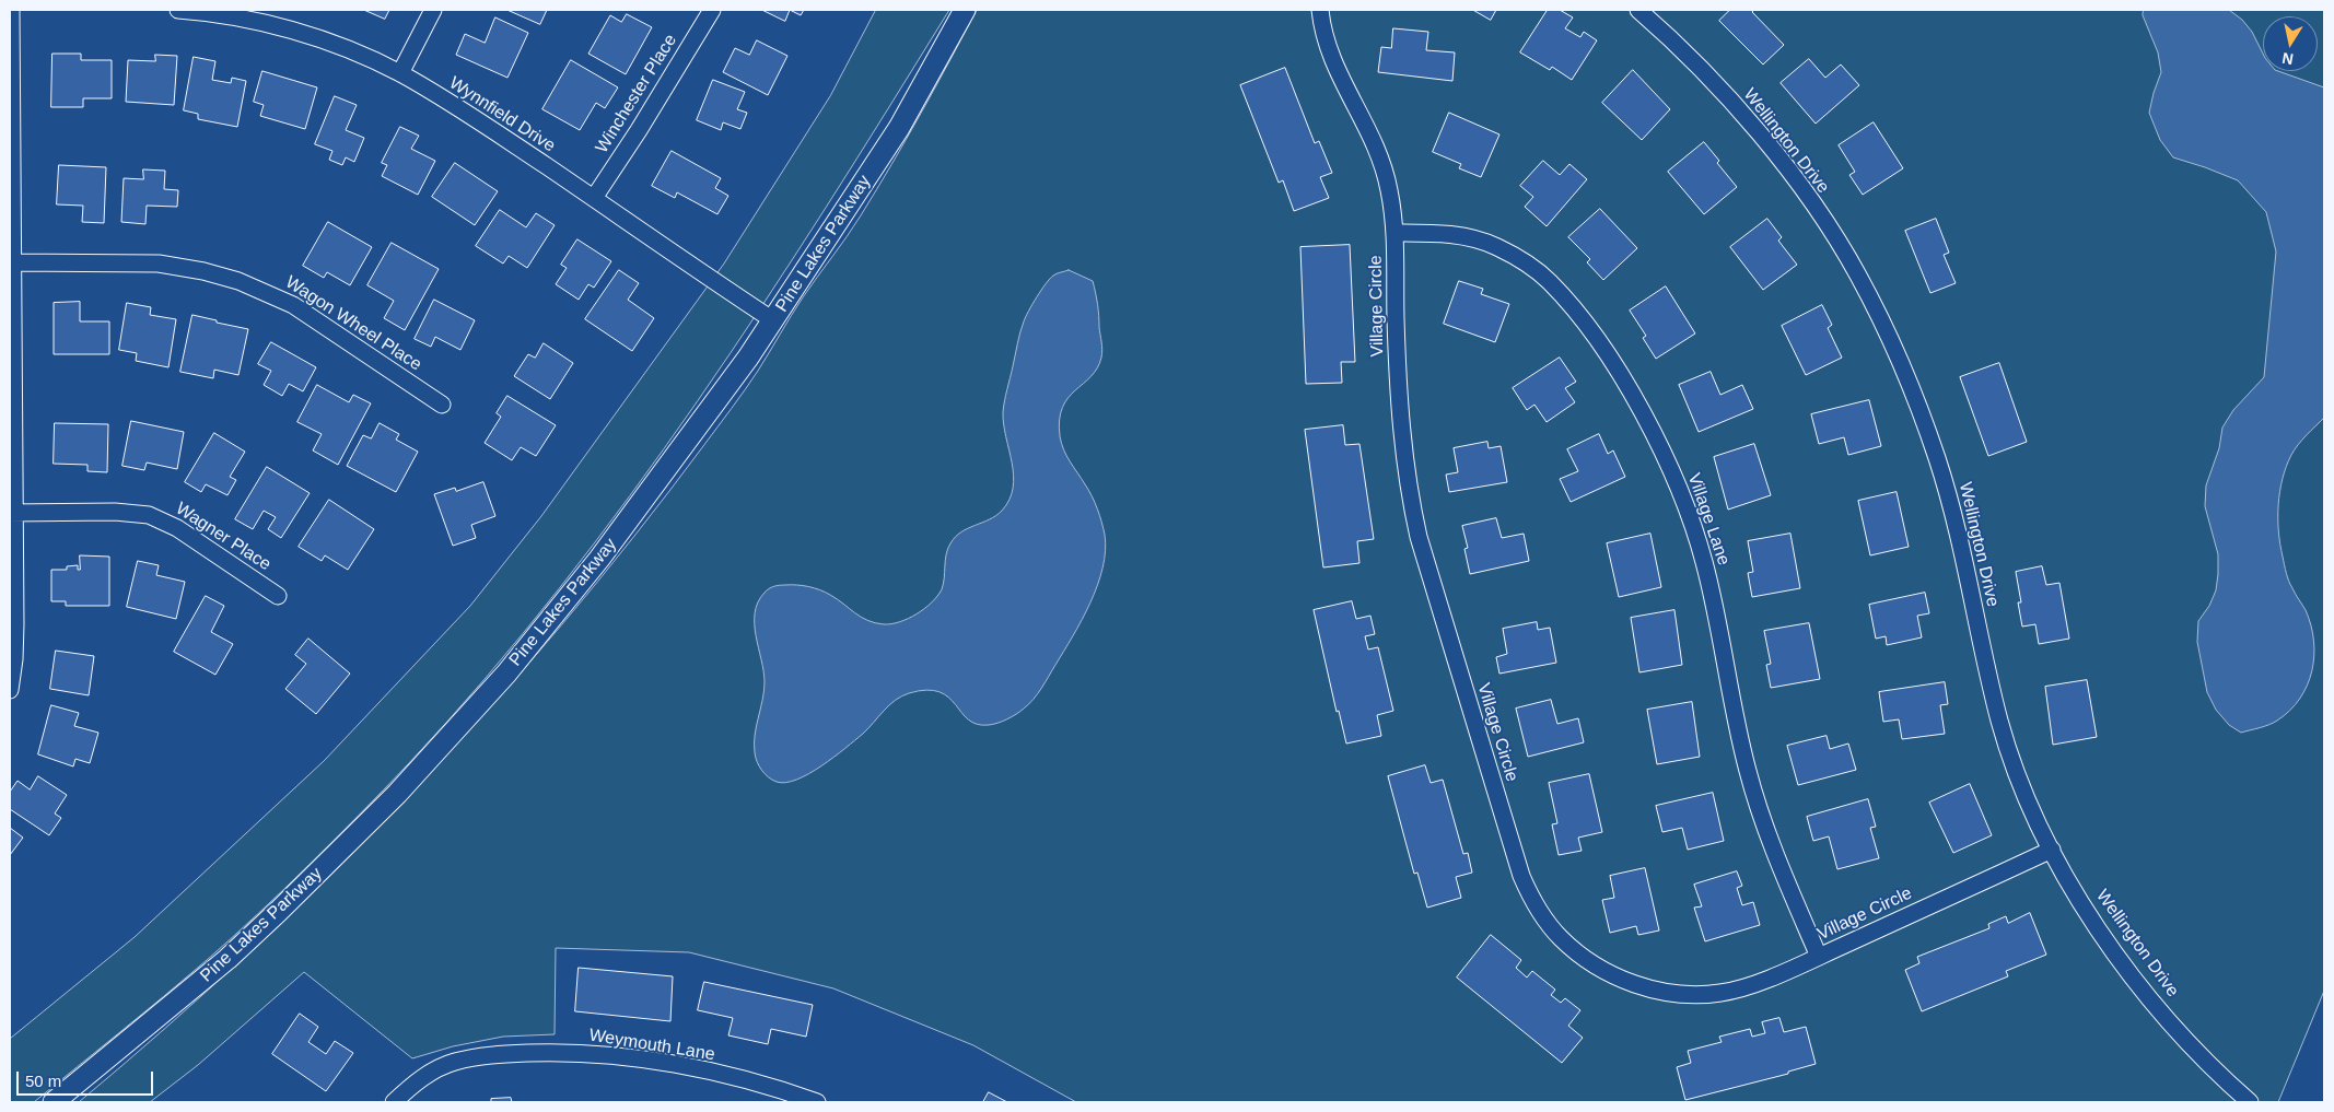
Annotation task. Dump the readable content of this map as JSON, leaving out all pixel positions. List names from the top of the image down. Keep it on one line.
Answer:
{"streets":{"street":["Winchester Place","Wynnfield Drive","Wellington Drive","Pine Lakes Parkway","Village Circle","Wagon Wheel Place","Village Lane","Wagner Place","Weymouth Lane"]},"crossings":[["Winchester Place","Wynnfield Drive"],["Wynnfield Drive","Pine Lakes Parkway"],["Wellington Drive","Village Circle"],["Village Circle","Village Lane"]],"scale_bar":"50 m","north":"bottom"}
